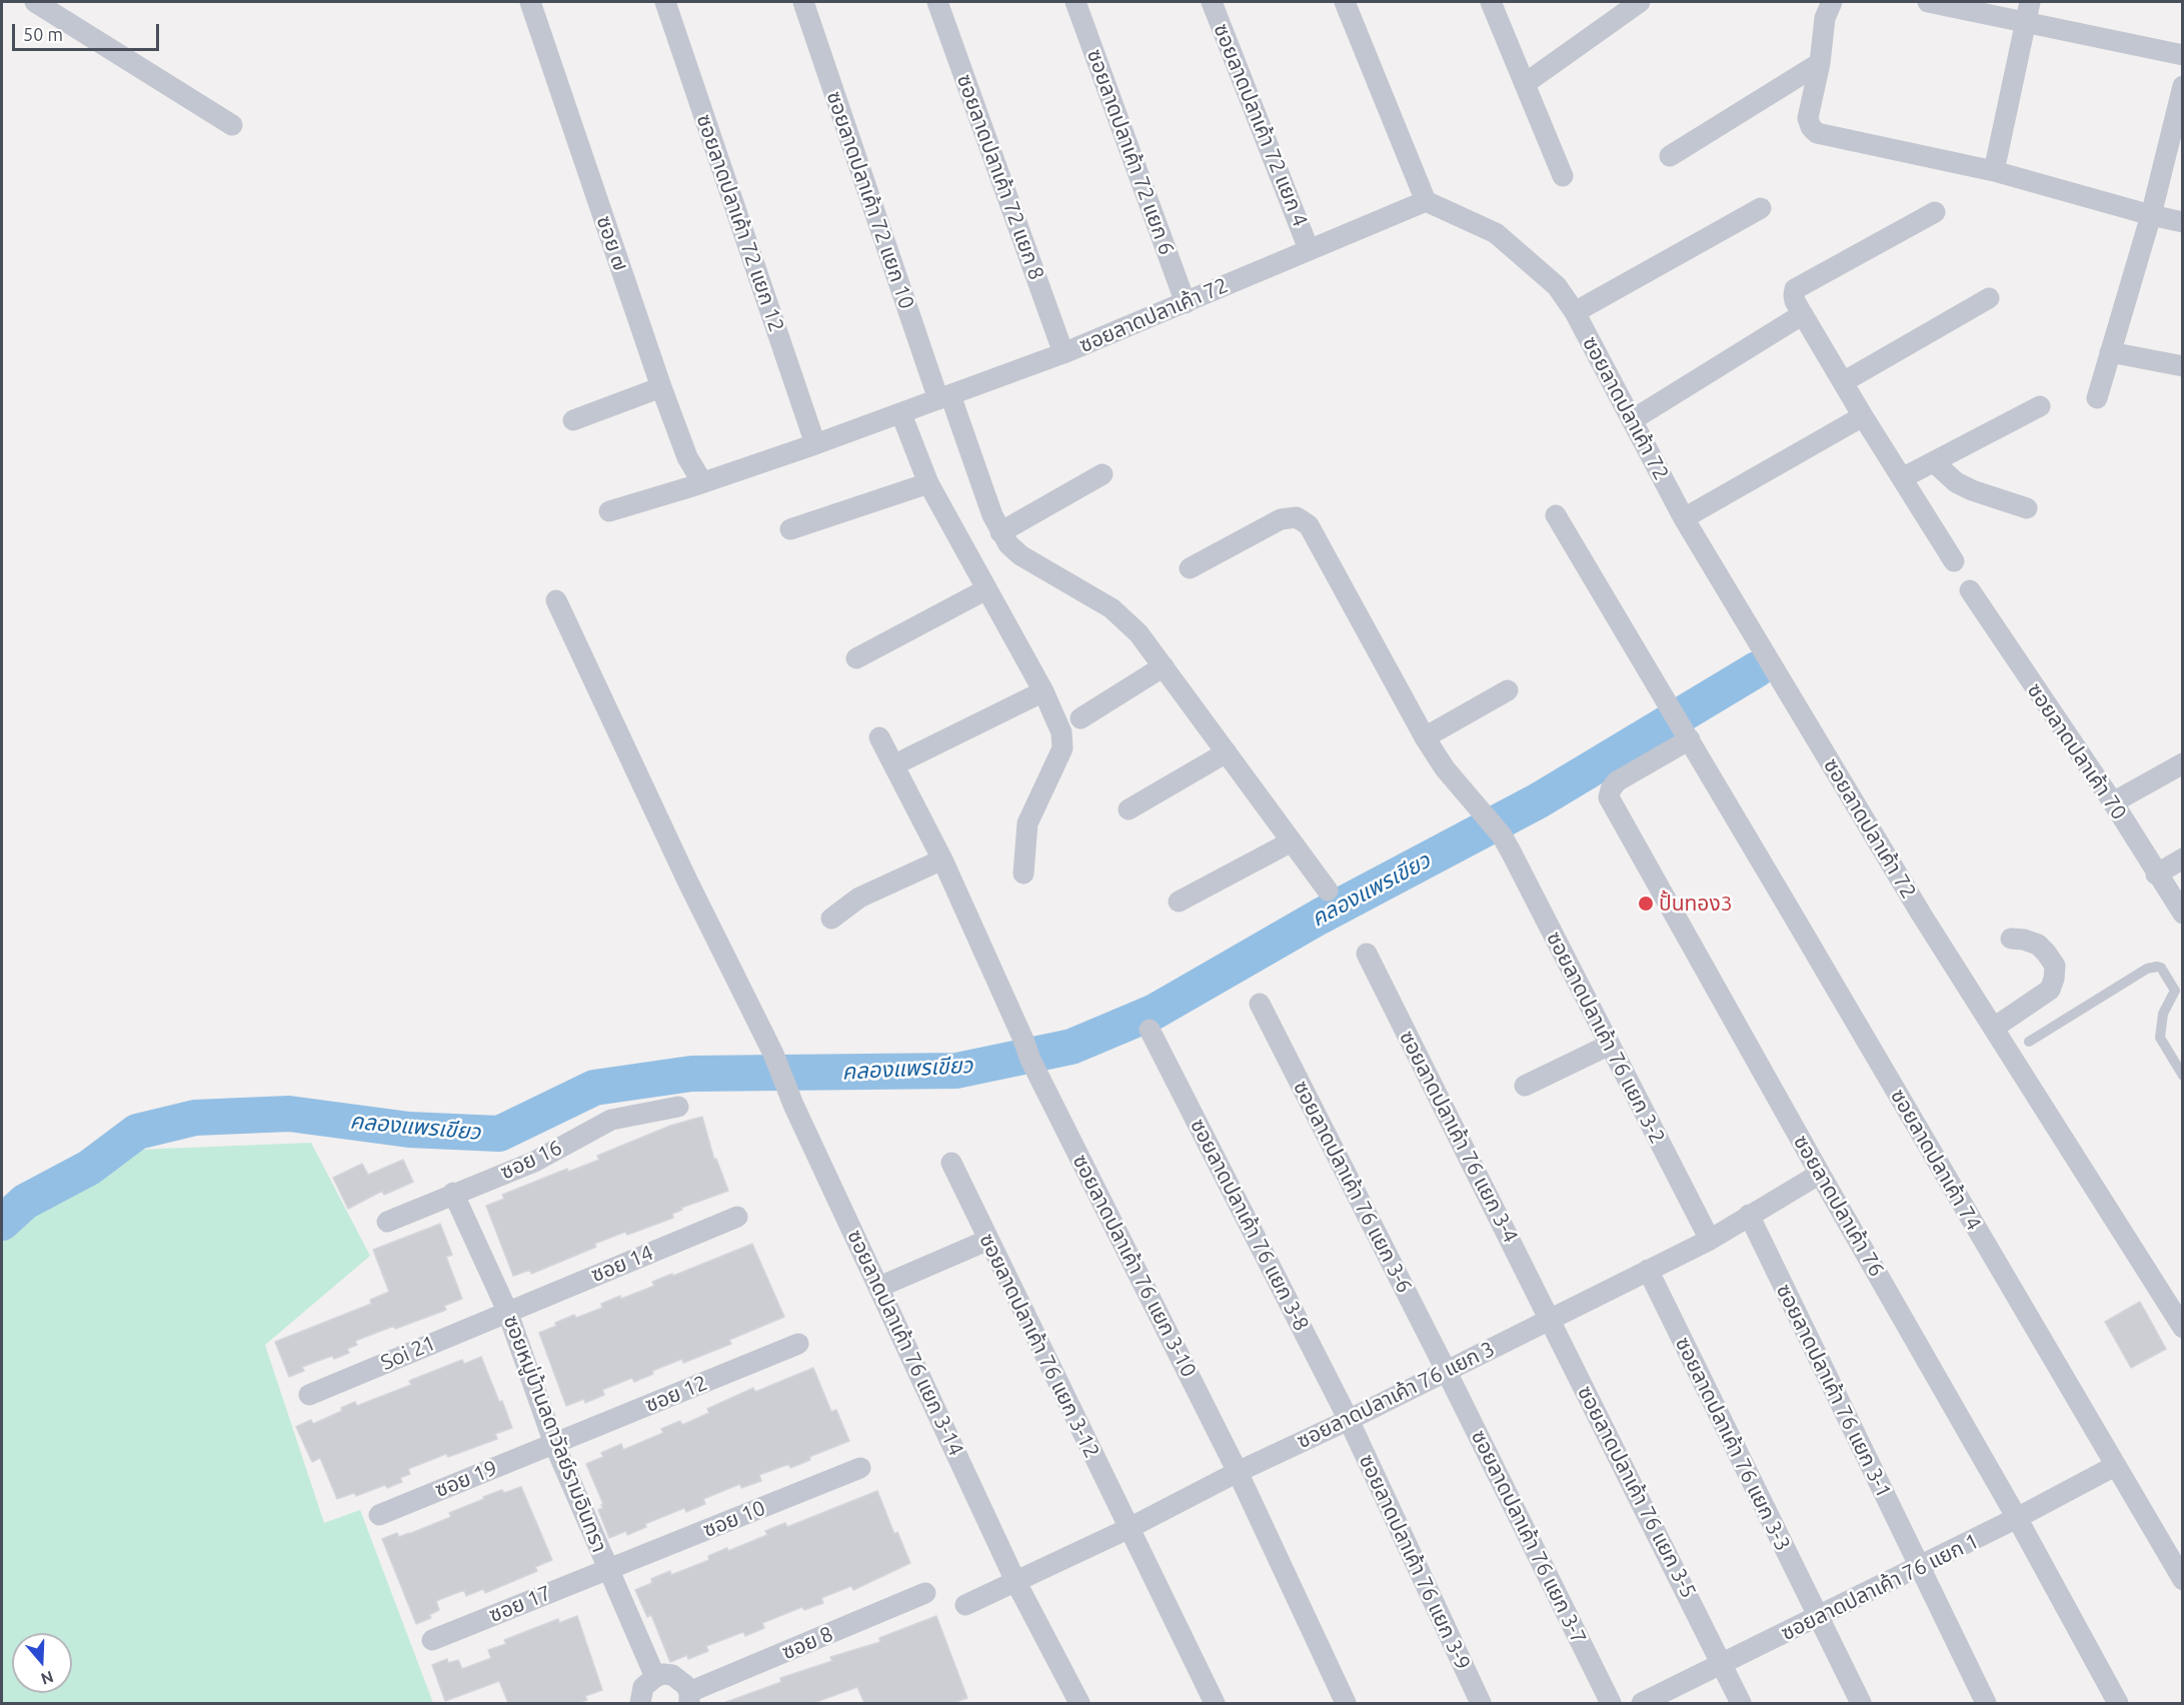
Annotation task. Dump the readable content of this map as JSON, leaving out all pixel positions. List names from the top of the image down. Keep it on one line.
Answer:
{"streets":{"street":["ซอยลาดปลาเค้า 72 แยก 4","ซอยลาดปลาเค้า 72 แยก 6","ซอยลาดปลาเค้า 72 แยก 8","ซอยลาดปลาเค้า 72 แยก 10","ซอยลาดปลาเค้า 72 แยก 12","ซอย ๗","ซอยลาดปลาเค้า 72","ซอยลาดปลาเค้า 70","ซอยลาดปลาเค้า 76 แยก 3-2","ซอยลาดปลาเค้า 76 แยก 3-4","ซอย 16","ซอยลาดปลาเค้า 74","ซอยลาดปลาเค้า 76 แยก 3-6","ซอยลาดปลาเค้า 76","ซอยลาดปลาเค้า 76 แยก 3-8","ซอย 14","ซอยลาดปลาเค้า 76 แยก 3-10","ซอยลาดปลาเค้า 76 แยก 3-14","ซอยลาดปลาเค้า 76 แยก 3-12","Soi 21","ซอยลาดปลาเค้า 76 แยก 3-1","ซอย 12","ซอยลาดปลาเค้า 76 แยก 3","ซอยหมู่บ้านลดาวัลย์รามอินทรา","ซอยลาดปลาเค้า 76 แยก 3-3","ซอย 19","ซอยลาดปลาเค้า 76 แยก 3-5","ซอย 10","ซอยลาดปลาเค้า 76 แยก 3-7","ซอยลาดปลาเค้า 76 แยก 3-9","ซอยลาดปลาเค้า 76 แยก 1","ซอย 17","ซอย 8"]},"crossings":[["ซอยลาดปลาเค้า 72 แยก 4","ซอยลาดปลาเค้า 72"],["ซอยลาดปลาเค้า 72 แยก 6","ซอยลาดปลาเค้า 72"],["ซอยลาดปลาเค้า 72 แยก 8","ซอยลาดปลาเค้า 72"],["ซอยลาดปลาเค้า 72 แยก 10","ซอยลาดปลาเค้า 72"],["ซอยลาดปลาเค้า 72 แยก 12","ซอยลาดปลาเค้า 72"],["ซอย ๗","ซอยลาดปลาเค้า 72"],["ซอยลาดปลาเค้า 76 แยก 3-2","ซอยลาดปลาเค้า 76 แยก 3"],["ซอยลาดปลาเค้า 76 แยก 3-4","ซอยลาดปลาเค้า 76 แยก 3"],["ซอยลาดปลาเค้า 76 แยก 3-4","ซอยลาดปลาเค้า 76 แยก 3-5"],["ซอย 16","ซอยหมู่บ้านลดาวัลย์รามอินทรา"],["ซอยลาดปลาเค้า 74","ซอยลาดปลาเค้า 76"],["ซอยลาดปลาเค้า 74","ซอยลาดปลาเค้า 76 แยก 1"],["ซอยลาดปลาเค้า 76 แยก 3-6","ซอยลาดปลาเค้า 76 แยก 3"],["ซอยลาดปลาเค้า 76 แยก 3-6","ซอยลาดปลาเค้า 76 แยก 3-7"],["ซอยลาดปลาเค้า 76","ซอยลาดปลาเค้า 76 แยก 3"],["ซอยลาดปลาเค้า 76","ซอยลาดปลาเค้า 76 แยก 1"],["ซอยลาดปลาเค้า 76 แยก 3-8","ซอยลาดปลาเค้า 76 แยก 3"],["ซอยลาดปลาเค้า 76 แยก 3-8","ซอยลาดปลาเค้า 76 แยก 3-9"],["ซอย 14","Soi 21"],["ซอย 14","ซอยหมู่บ้านลดาวัลย์รามอินทรา"],["ซอยลาดปลาเค้า 76 แยก 3-10","ซอยลาดปลาเค้า 76 แยก 3"],["ซอยลาดปลาเค้า 76 แยก 3-14","ซอยลาดปลาเค้า 76 แยก 3"],["ซอยลาดปลาเค้า 76 แยก 3-12","ซอยลาดปลาเค้า 76 แยก 3"],["Soi 21","ซอยหมู่บ้านลดาวัลย์รามอินทรา"],["ซอยลาดปลาเค้า 76 แยก 3-1","ซอยลาดปลาเค้า 76 แยก 3"],["ซอยลาดปลาเค้า 76 แยก 3-1","ซอยลาดปลาเค้า 76 แยก 1"],["ซอย 12","ซอยหมู่บ้านลดาวัลย์รามอินทรา"],["ซอย 12","ซอย 19"],["ซอยลาดปลาเค้า 76 แยก 3","ซอยลาดปลาเค้า 76 แยก 3-3"],["ซอยลาดปลาเค้า 76 แยก 3","ซอยลาดปลาเค้า 76 แยก 3-5"],["ซอยลาดปลาเค้า 76 แยก 3","ซอยลาดปลาเค้า 76 แยก 3-7"],["ซอยลาดปลาเค้า 76 แยก 3","ซอยลาดปลาเค้า 76 แยก 3-9"],["ซอยหมู่บ้านลดาวัลย์รามอินทรา","ซอย 19"],["ซอยหมู่บ้านลดาวัลย์รามอินทรา","ซอย 10"],["ซอยหมู่บ้านลดาวัลย์รามอินทรา","ซอย 17"],["ซอยลาดปลาเค้า 76 แยก 3-3","ซอยลาดปลาเค้า 76 แยก 1"],["ซอยลาดปลาเค้า 76 แยก 3-5","ซอยลาดปลาเค้า 76 แยก 1"],["ซอย 10","ซอย 17"]],"water":["คลองแพรเขียว"],"places":["ปั้นทอง3"],"scale_bar":"50 m","north":"bottom"}
